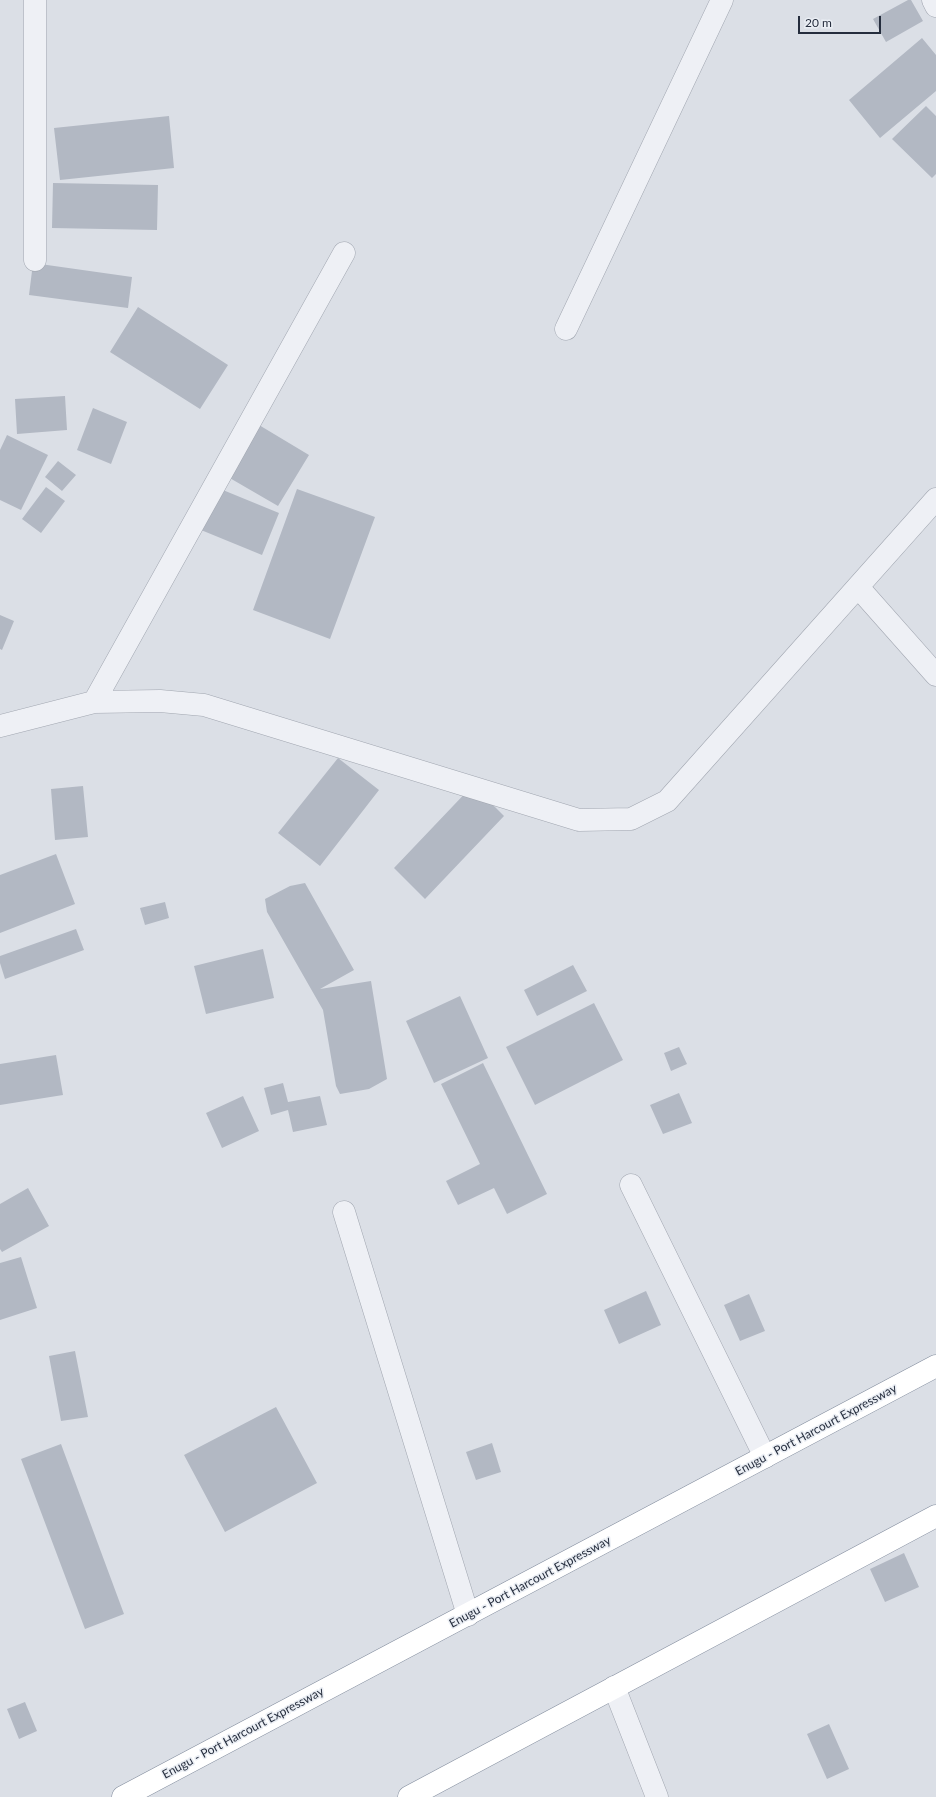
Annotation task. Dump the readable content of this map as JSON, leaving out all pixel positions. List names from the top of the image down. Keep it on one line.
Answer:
{"streets":{"highway":["Enugu - Port Harcourt Expressway"]},"scale_bar":"20 m"}
